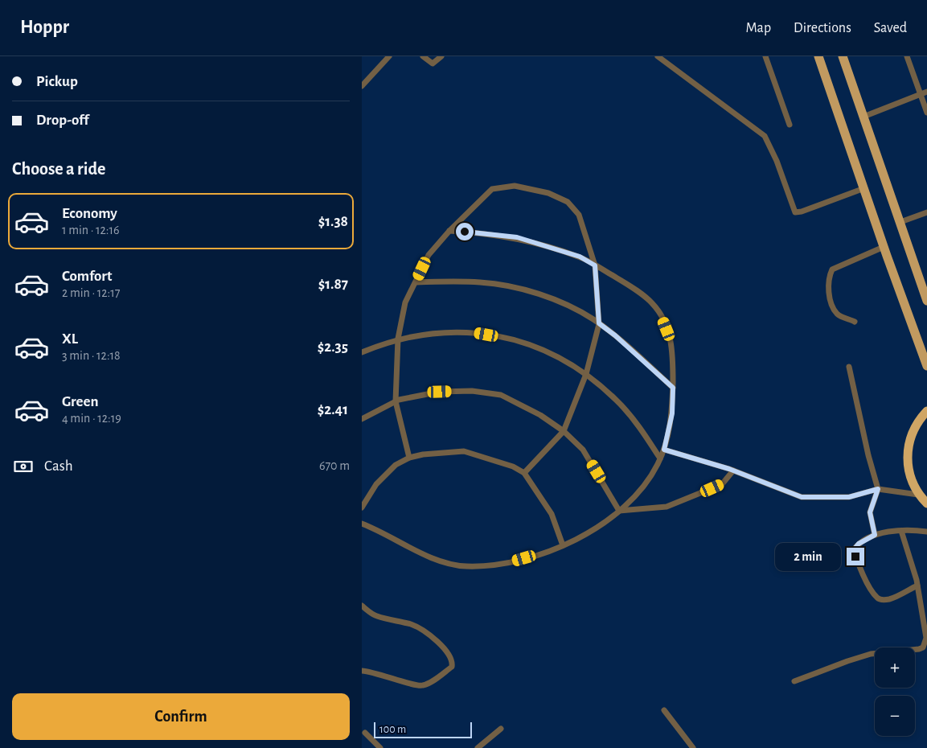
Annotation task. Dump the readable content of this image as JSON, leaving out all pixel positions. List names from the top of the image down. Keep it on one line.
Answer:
{"scale_bar":"100 m","page":{"header":"Hoppr","nav":["Map","Directions","Saved"],"banner":["Pickup","Drop-off"],"heading":"Choose a ride","list":[{"name":"Economy","note":"1 min · 12:16","value":"$1.38"},{"name":"Comfort","note":"2 min · 12:17","value":"$1.87"},{"name":"XL","note":"3 min · 12:18","value":"$2.35"},{"name":"Green","note":"4 min · 12:19","value":"$2.41"}],"pay":["Cash","670 m"],"bubble":"2 min","map_buttons":["+","−"],"buttons":"Confirm","scale":"100 m"}}
